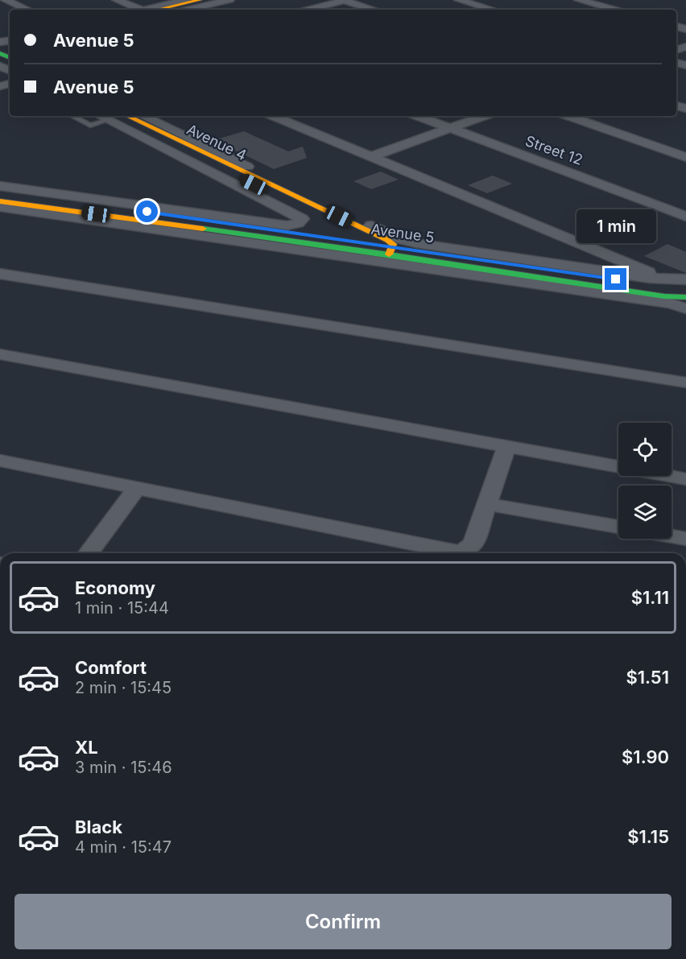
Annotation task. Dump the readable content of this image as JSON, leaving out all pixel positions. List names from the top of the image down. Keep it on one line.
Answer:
{"streets":{"main road":["Avenue 4","Avenue 5"],"street":["Street 12"]},"crossings":[["Avenue 4","Avenue 5"]],"page":{"banner":["Avenue 5","Avenue 5"],"bubble":"1 min","list":[{"name":"Economy","note":"1 min · 15:44","value":"$1.11"},{"name":"Comfort","note":"2 min · 15:45","value":"$1.51"},{"name":"XL","note":"3 min · 15:46","value":"$1.90"},{"name":"Black","note":"4 min · 15:47","value":"$1.15"}],"buttons":"Confirm"}}
